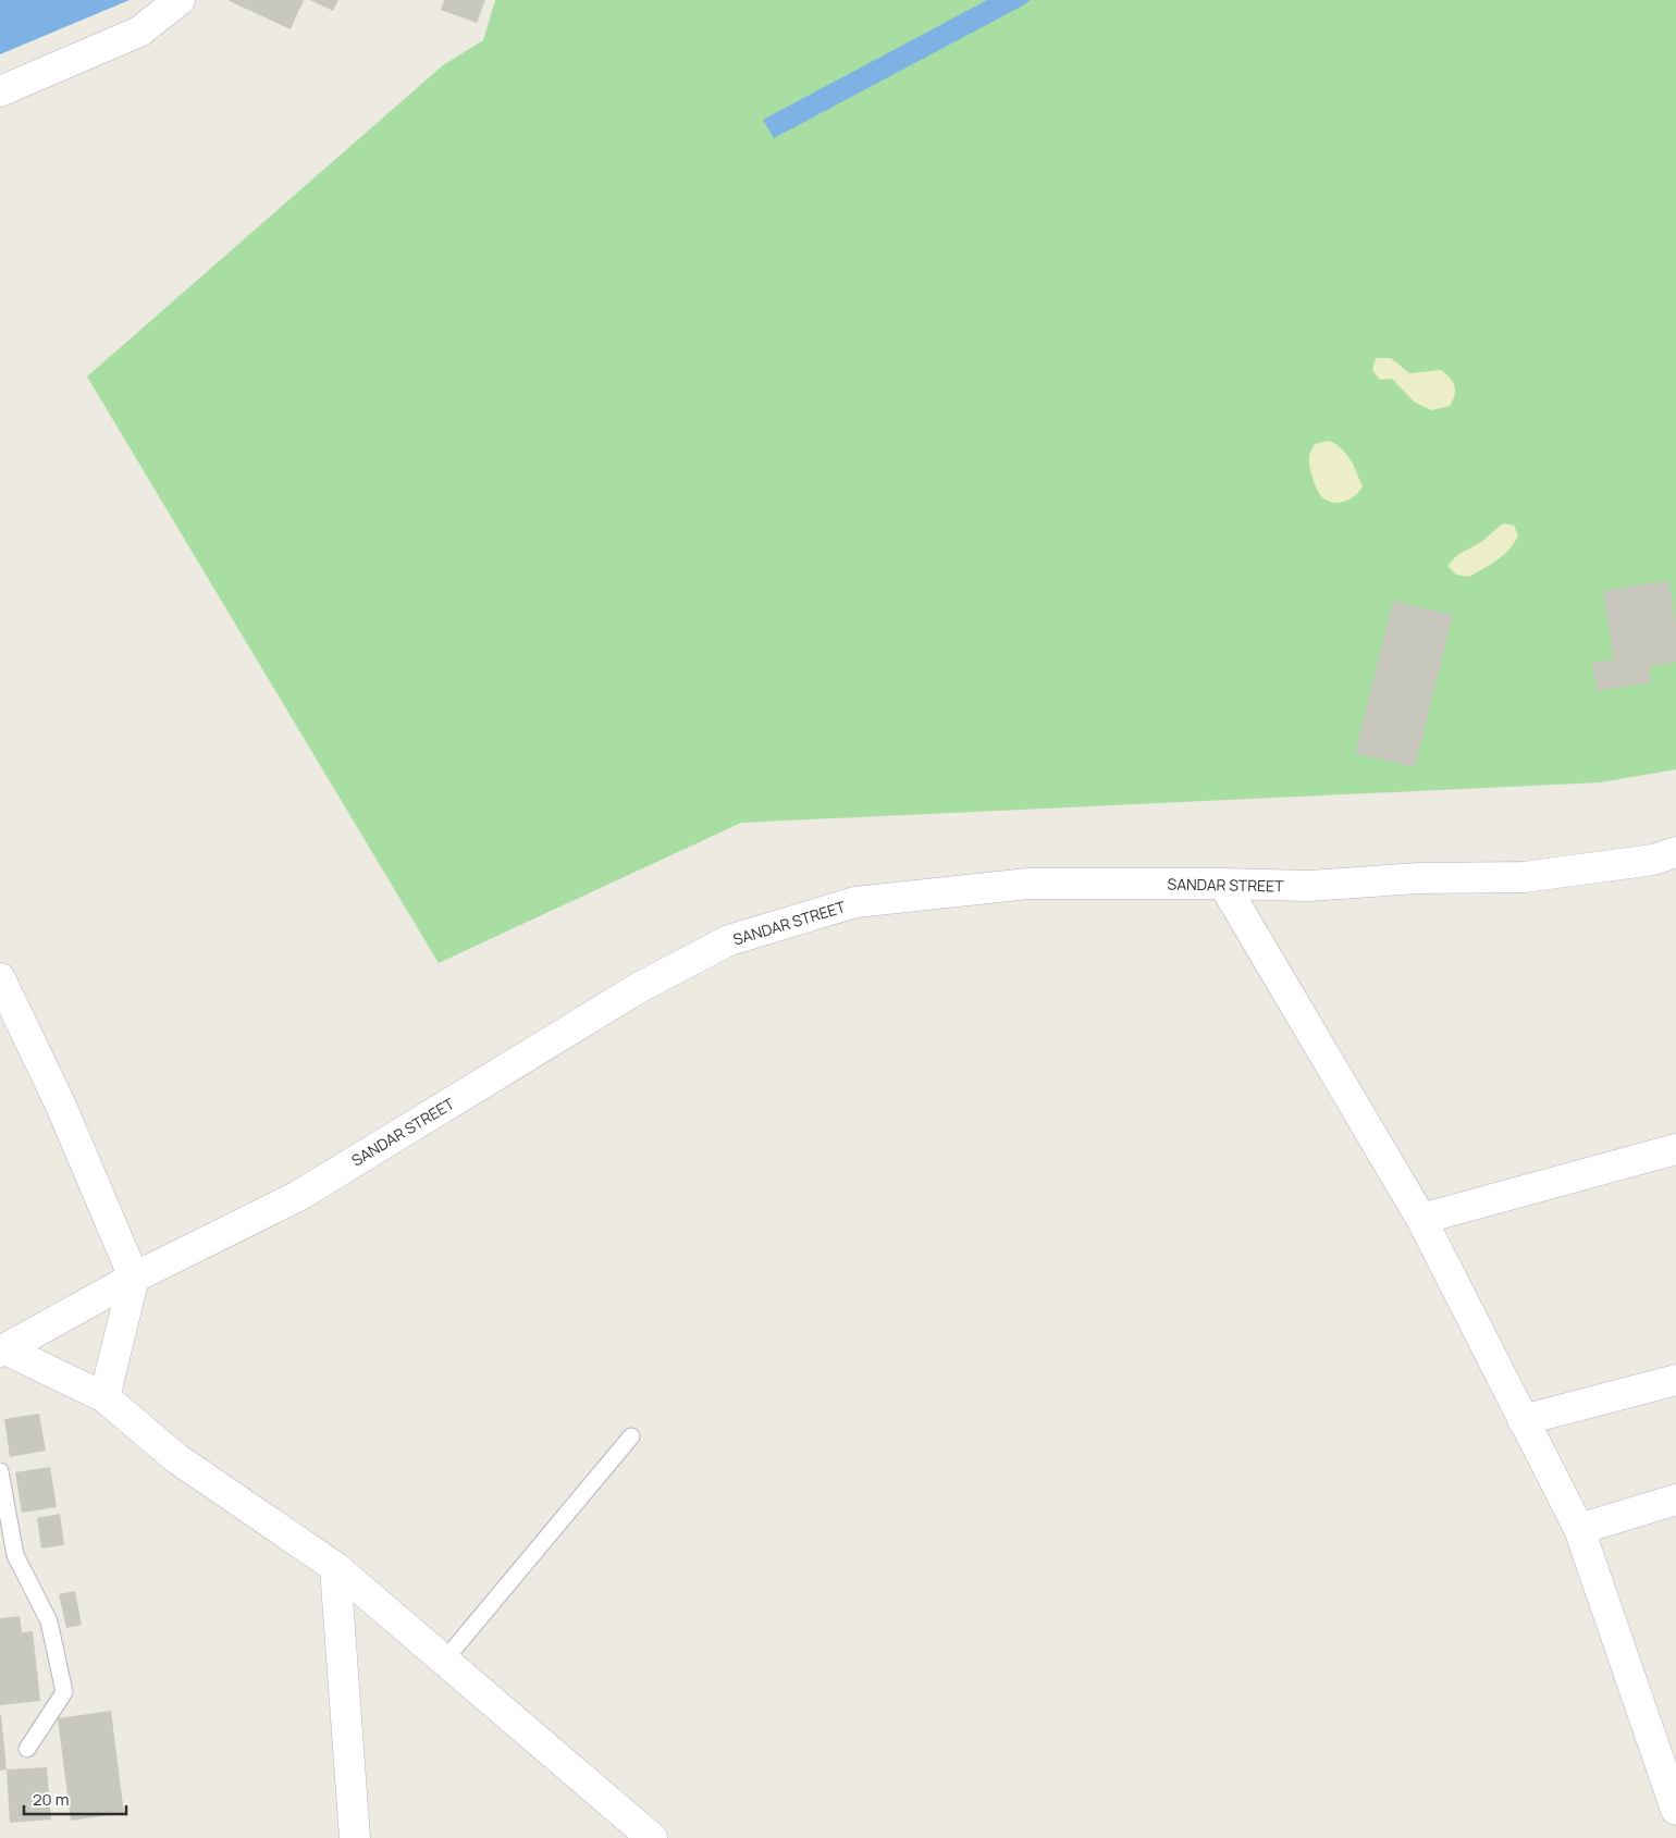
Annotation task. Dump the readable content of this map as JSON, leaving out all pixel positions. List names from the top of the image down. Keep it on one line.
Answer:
{"streets":{"street":["SANDAR STREET"]},"scale_bar":"20 m"}
